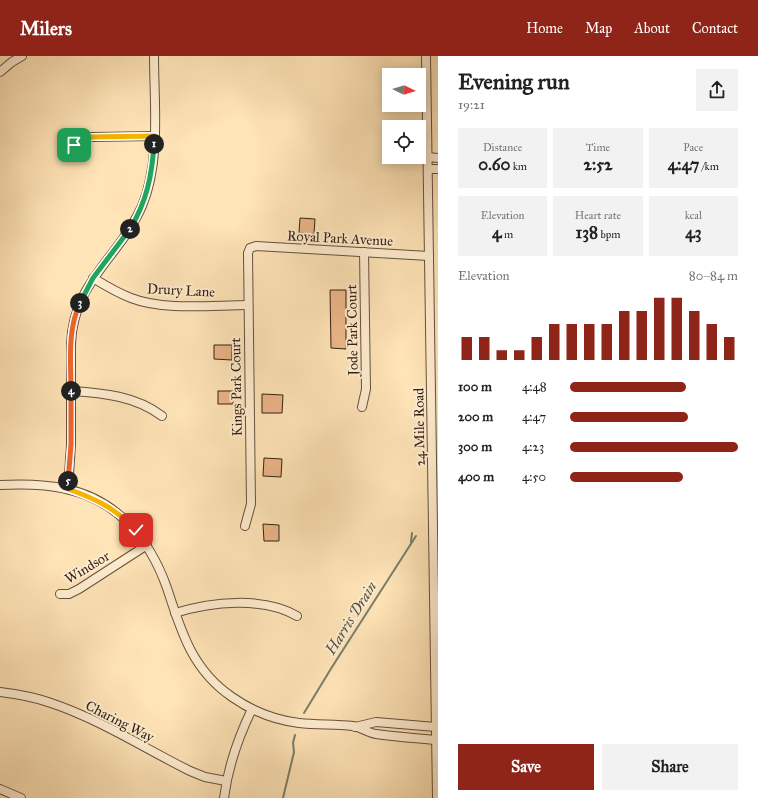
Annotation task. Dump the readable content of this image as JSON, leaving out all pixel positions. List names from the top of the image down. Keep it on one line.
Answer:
{"streets":{"street":["Royal Park Avenue","Drury Lane","Jode Park Court","Kings Park Court","24 Mile Road","Windsor","Charing Way"]},"crossings":[["Royal Park Avenue","Jode Park Court"],["Royal Park Avenue","Kings Park Court"],["Royal Park Avenue","24 Mile Road"],["Drury Lane","Kings Park Court"]],"water":["Harris Drain"],"north":"right","page":{"header":"Milers","nav":["Home","Map","About","Contact"],"heading":["Evening run","19:21"],"stats":[["Distance","0.60 km"],["Time","2:52"],["Pace","4:47 /km"],["Elevation","4 m"],["Heart rate","138 bpm"],["kcal","43"]],"pins":["1","2","3","4","5"],"chart":["Elevation","80–84 m"],"list":[{"name":"100 m","note":"4:48"},{"name":"200 m","note":"4:47"},{"name":"300 m","note":"4:23"},{"name":"400 m","note":"4:50"}],"buttons":["Save","Share"]}}
